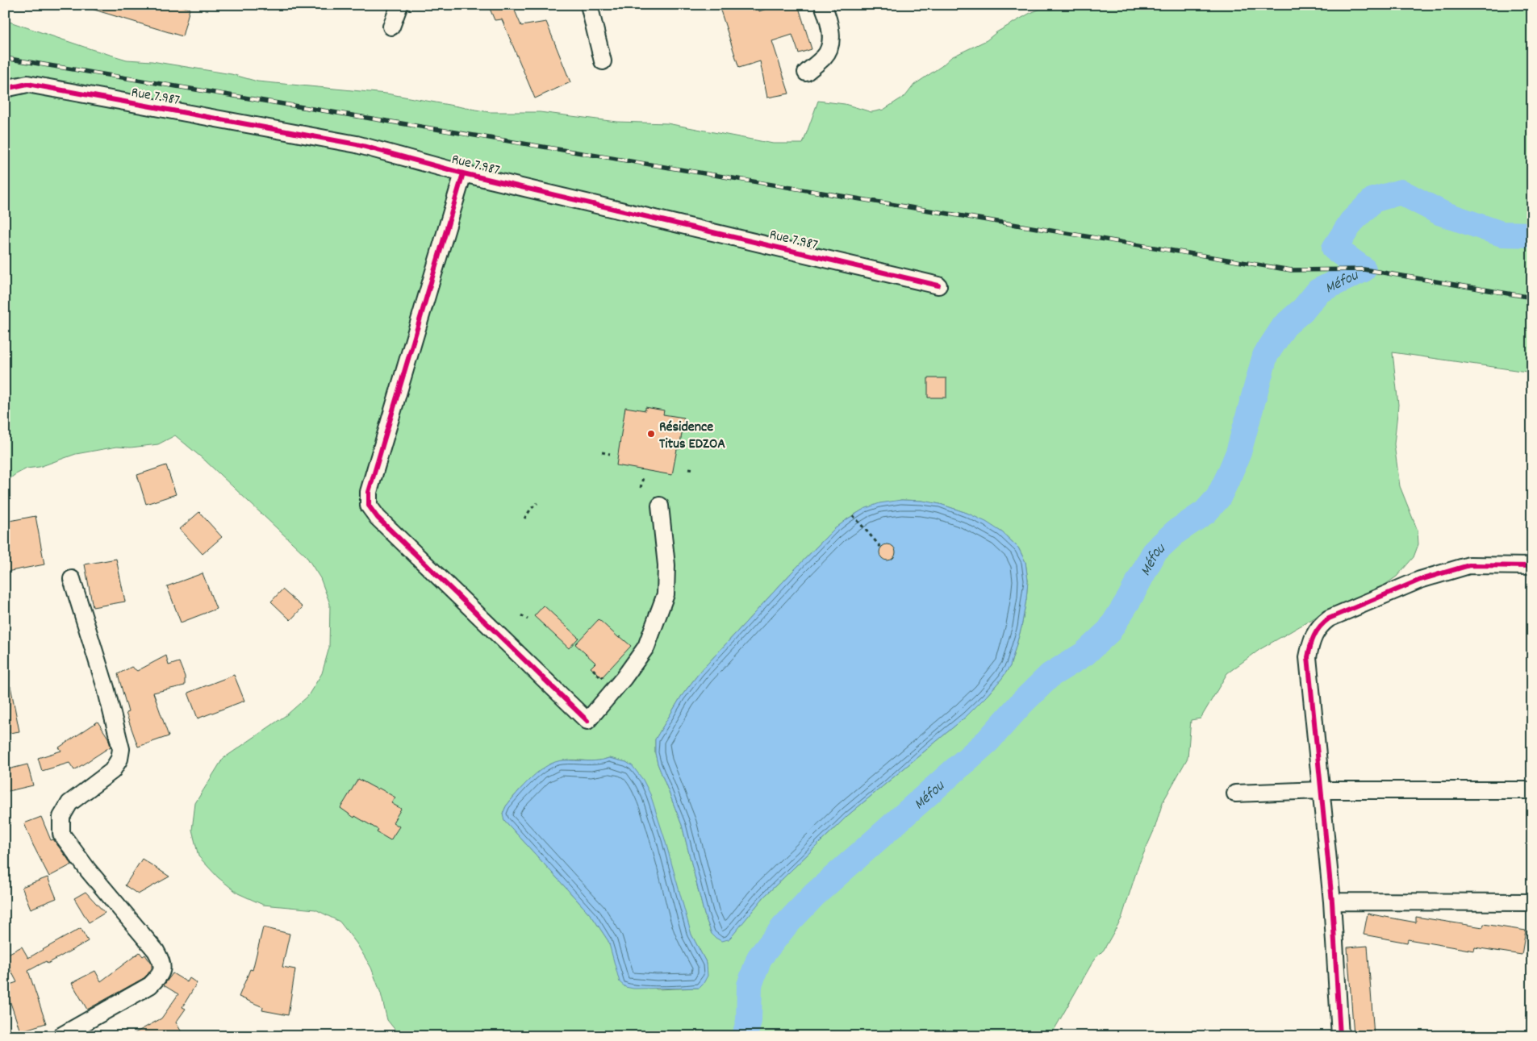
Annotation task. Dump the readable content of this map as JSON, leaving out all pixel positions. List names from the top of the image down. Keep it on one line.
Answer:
{"streets":{"street":["Rue 7.987"]},"water":["Méfou"],"places":["Résidence Titus EDZOA"]}
